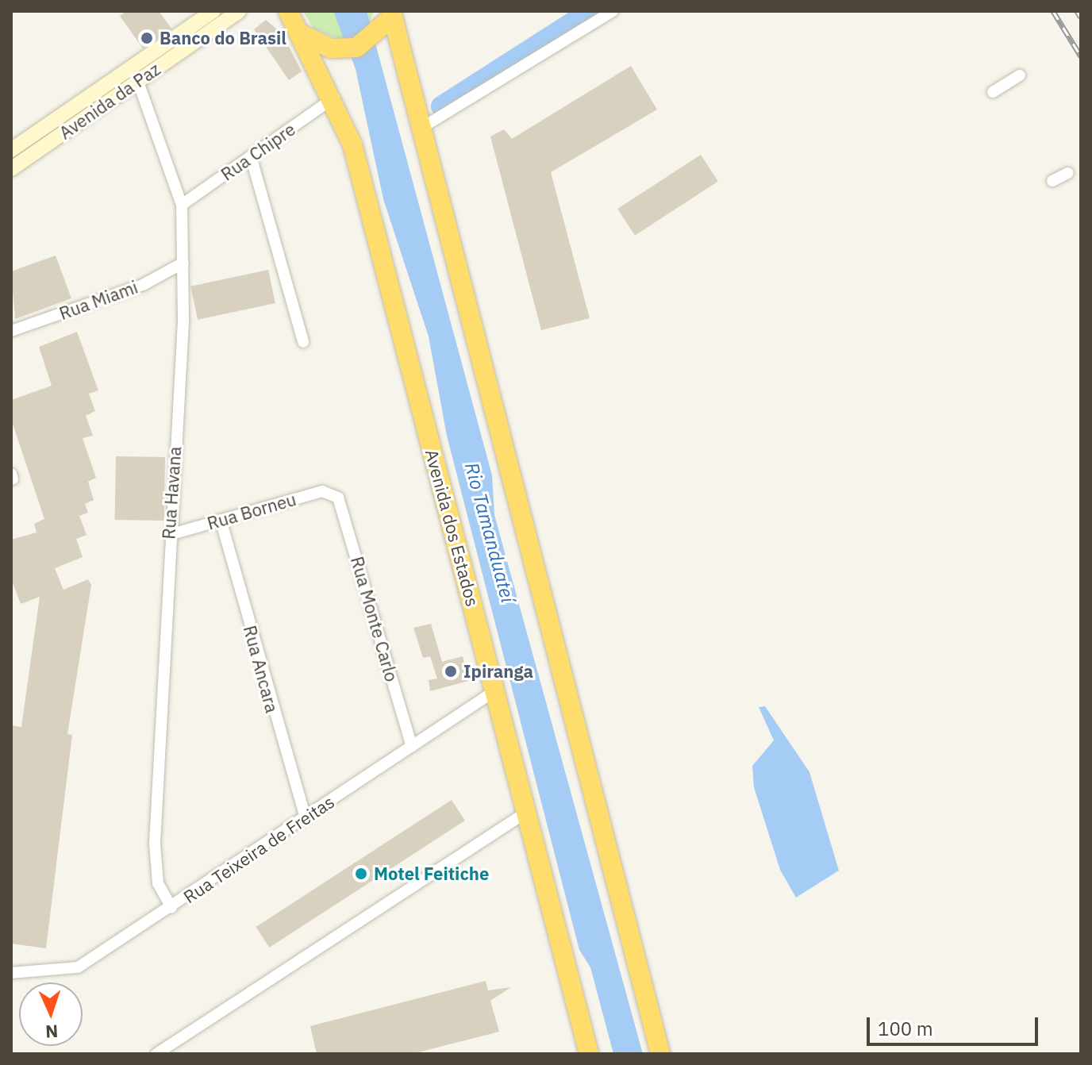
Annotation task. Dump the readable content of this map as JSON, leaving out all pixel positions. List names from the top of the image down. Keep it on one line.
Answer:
{"streets":{"highway":["Avenida dos Estados"],"main road":["Avenida da Paz"],"street":["Rua Chipre","Rua Miami","Rua Havana","Rua Borneu","Rua Monte Carlo","Rua Ancara","Rua Teixeira de Freitas"]},"crossings":[["Avenida da Paz","Rua Havana"],["Rua Chipre","Rua Havana"],["Rua Chipre","Avenida dos Estados"],["Rua Miami","Rua Havana"],["Rua Havana","Rua Borneu"],["Rua Havana","Rua Teixeira de Freitas"],["Rua Borneu","Rua Monte Carlo"],["Rua Borneu","Rua Ancara"],["Avenida dos Estados","Rua Teixeira de Freitas"],["Rua Monte Carlo","Rua Teixeira de Freitas"],["Rua Ancara","Rua Teixeira de Freitas"]],"water":["Rio Tamanduateí"],"places":["Banco do Brasil","Ipiranga","Motel Feitiche"],"scale_bar":"100 m","north":"bottom"}
